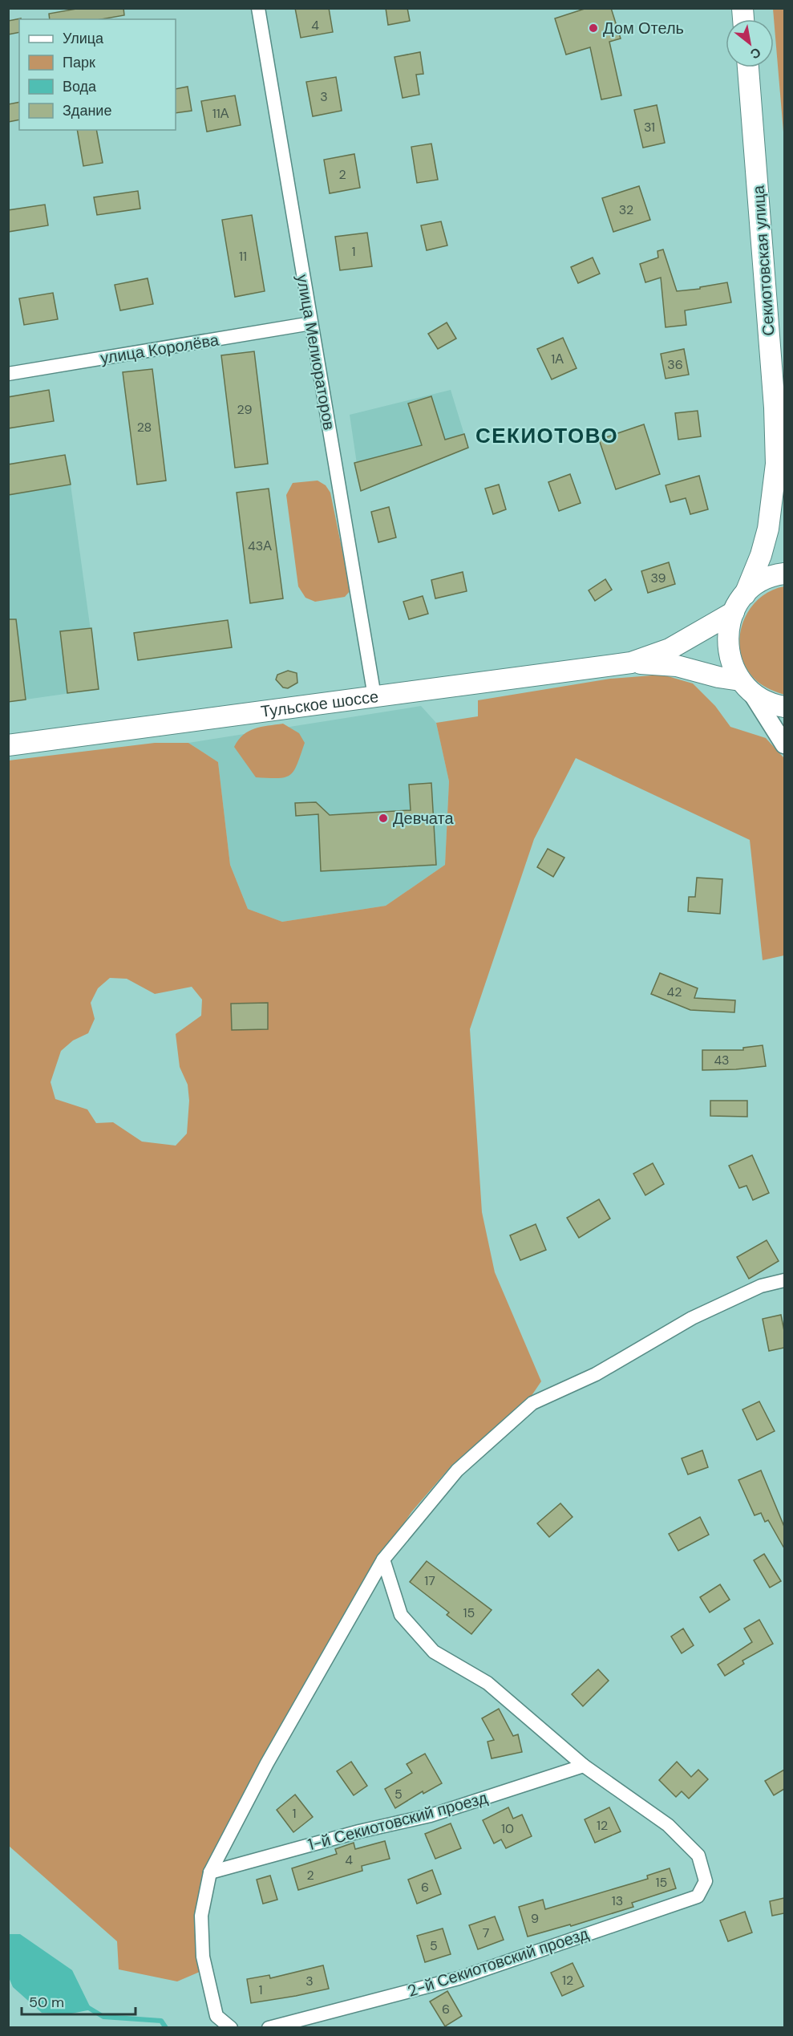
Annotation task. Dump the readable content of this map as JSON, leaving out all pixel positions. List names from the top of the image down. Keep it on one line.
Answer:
{"streets":{"main road":["Секиотовская улица","Тульское шоссе"],"street":["улица Королёва","улица Мелиораторов","1-й Секиотовский проезд","2-й Секиотовский проезд"]},"crossings":[["улица Королёва","улица Мелиораторов"],["улица Мелиораторов","Тульское шоссе"],["1-й Секиотовский проезд","2-й Секиотовский проезд"]],"districts":["СЕКИОТОВО"],"places":["Дом Отель","Девчата"],"house_numbers":["4","3","11А","31","2","32","1","11","1А","36","29","28","43А","39","42","43","17","15","5","1","12","10","4","2","15","6","13","9","7","5","12","3","1","6"],"legend":["Улица","Парк","Вода","Здание"],"scale_bar":"50 m","north":"bottom right"}
